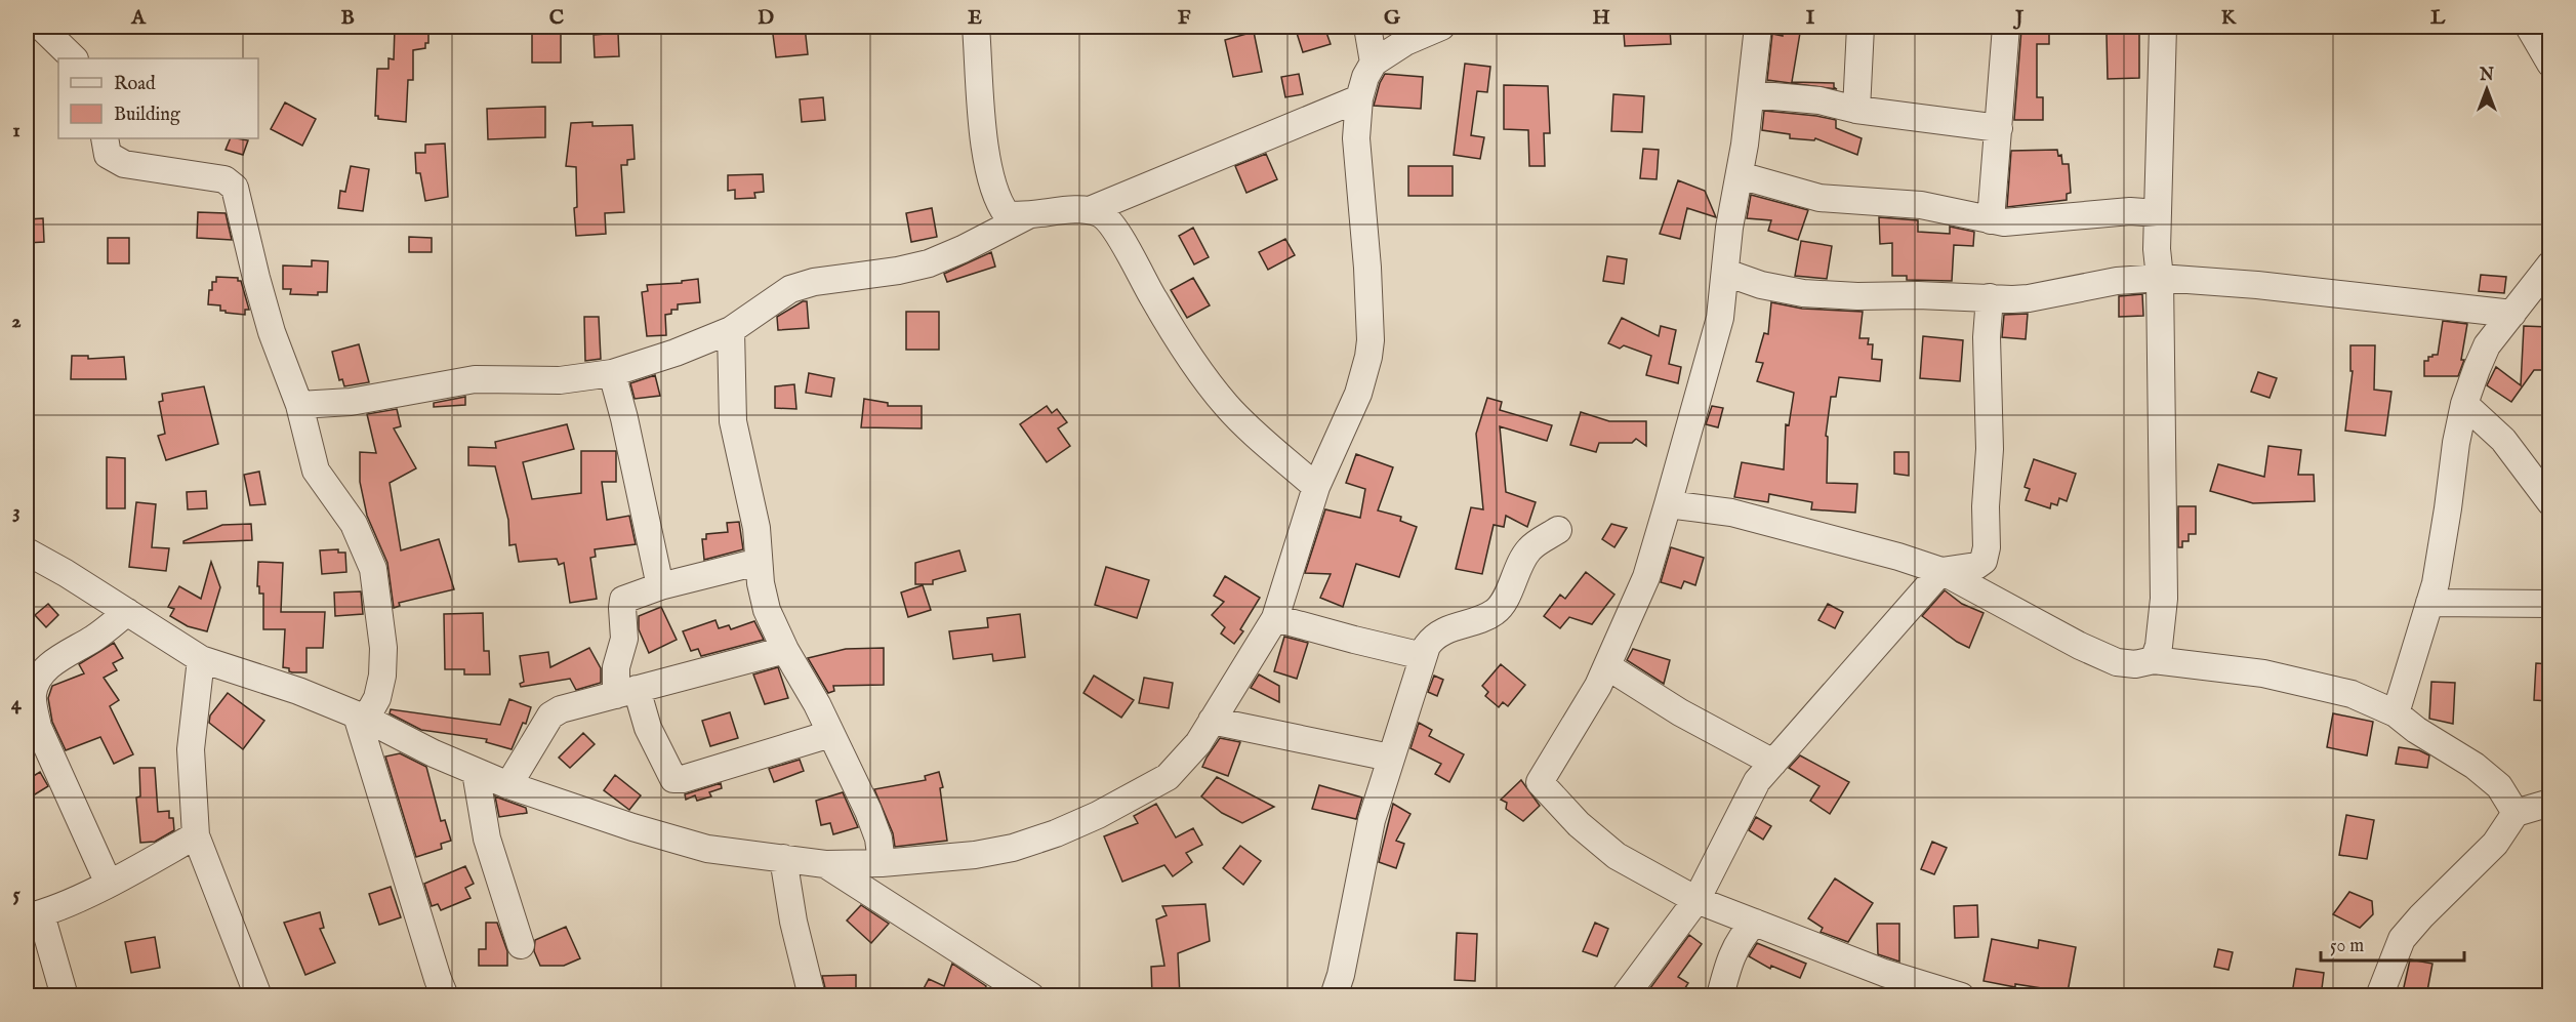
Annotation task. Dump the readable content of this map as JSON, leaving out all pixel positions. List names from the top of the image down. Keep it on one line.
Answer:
{"legend":["Road","Building"],"scale_bar":"50 m","north":"top","grid":{"columns":["A","B","C","D","E","F","G","H","I","J","K","L"],"rows":["1","2","3","4","5"]}}
